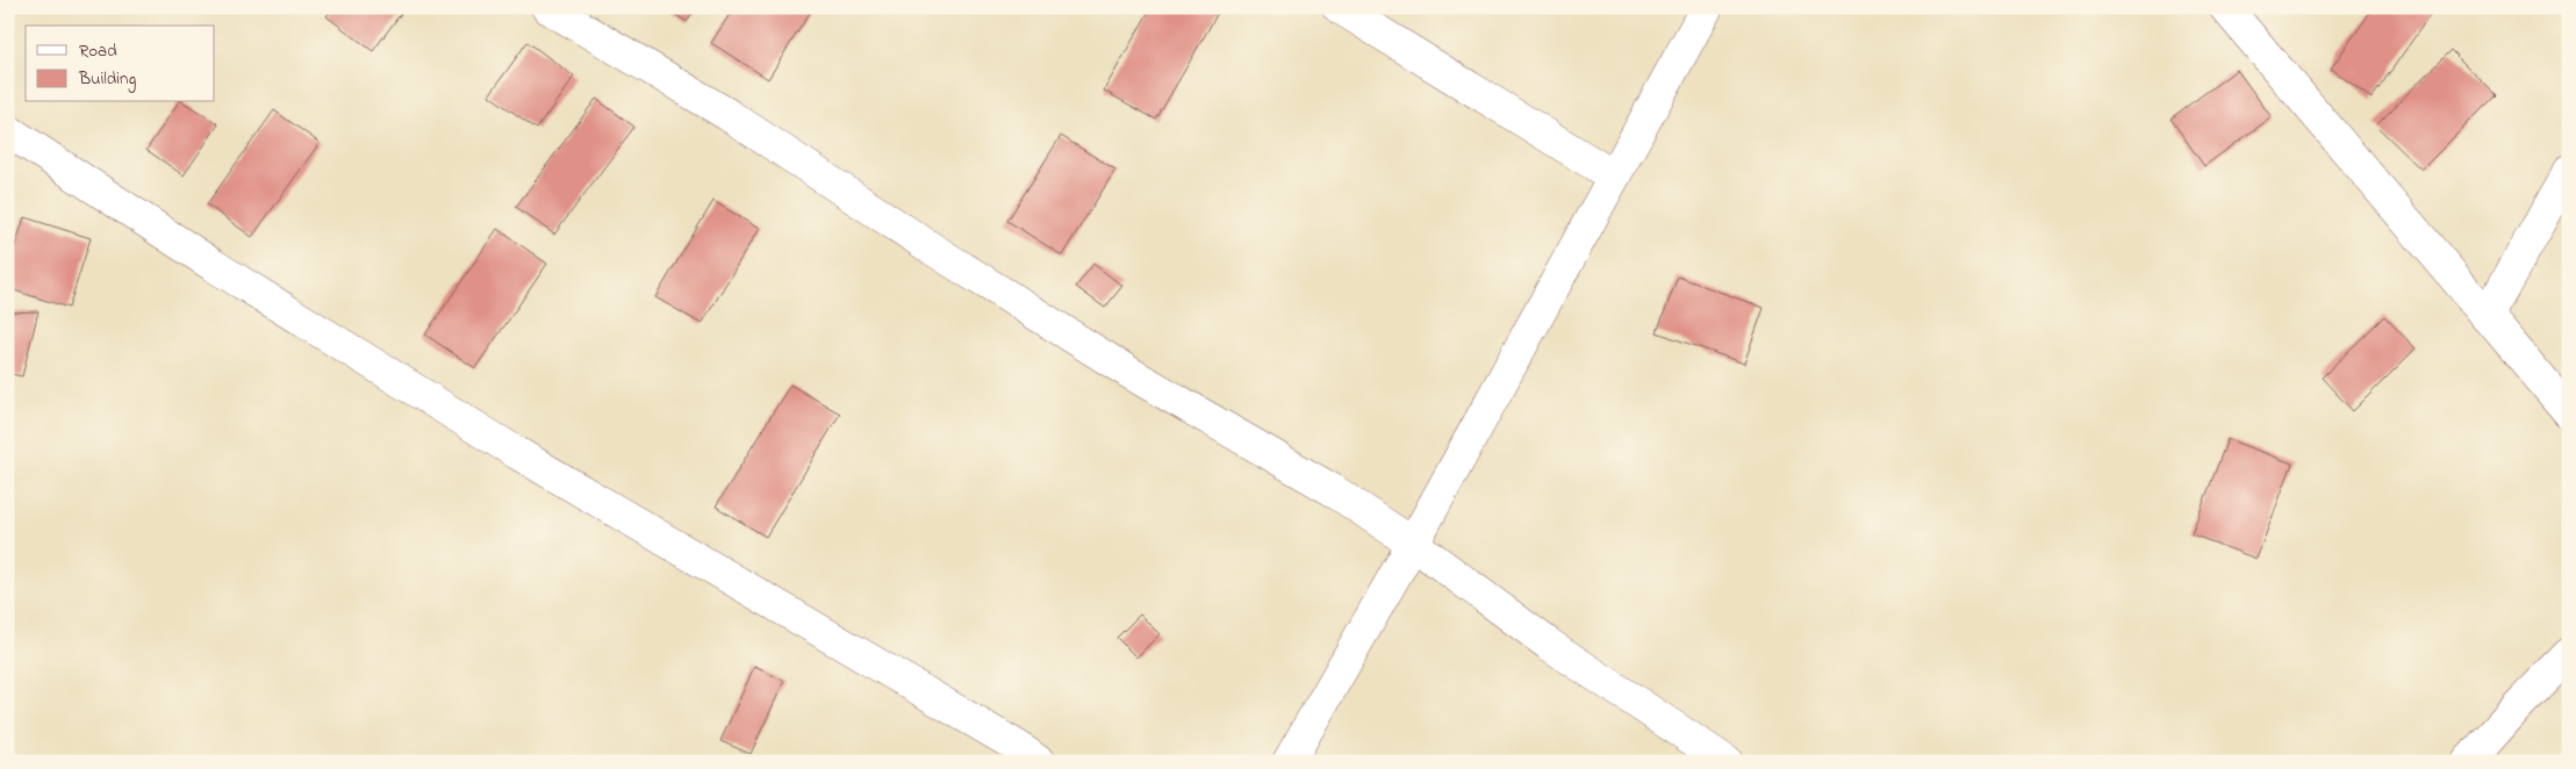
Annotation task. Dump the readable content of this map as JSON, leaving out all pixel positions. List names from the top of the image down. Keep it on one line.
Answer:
{"legend":["Road","Building"]}
